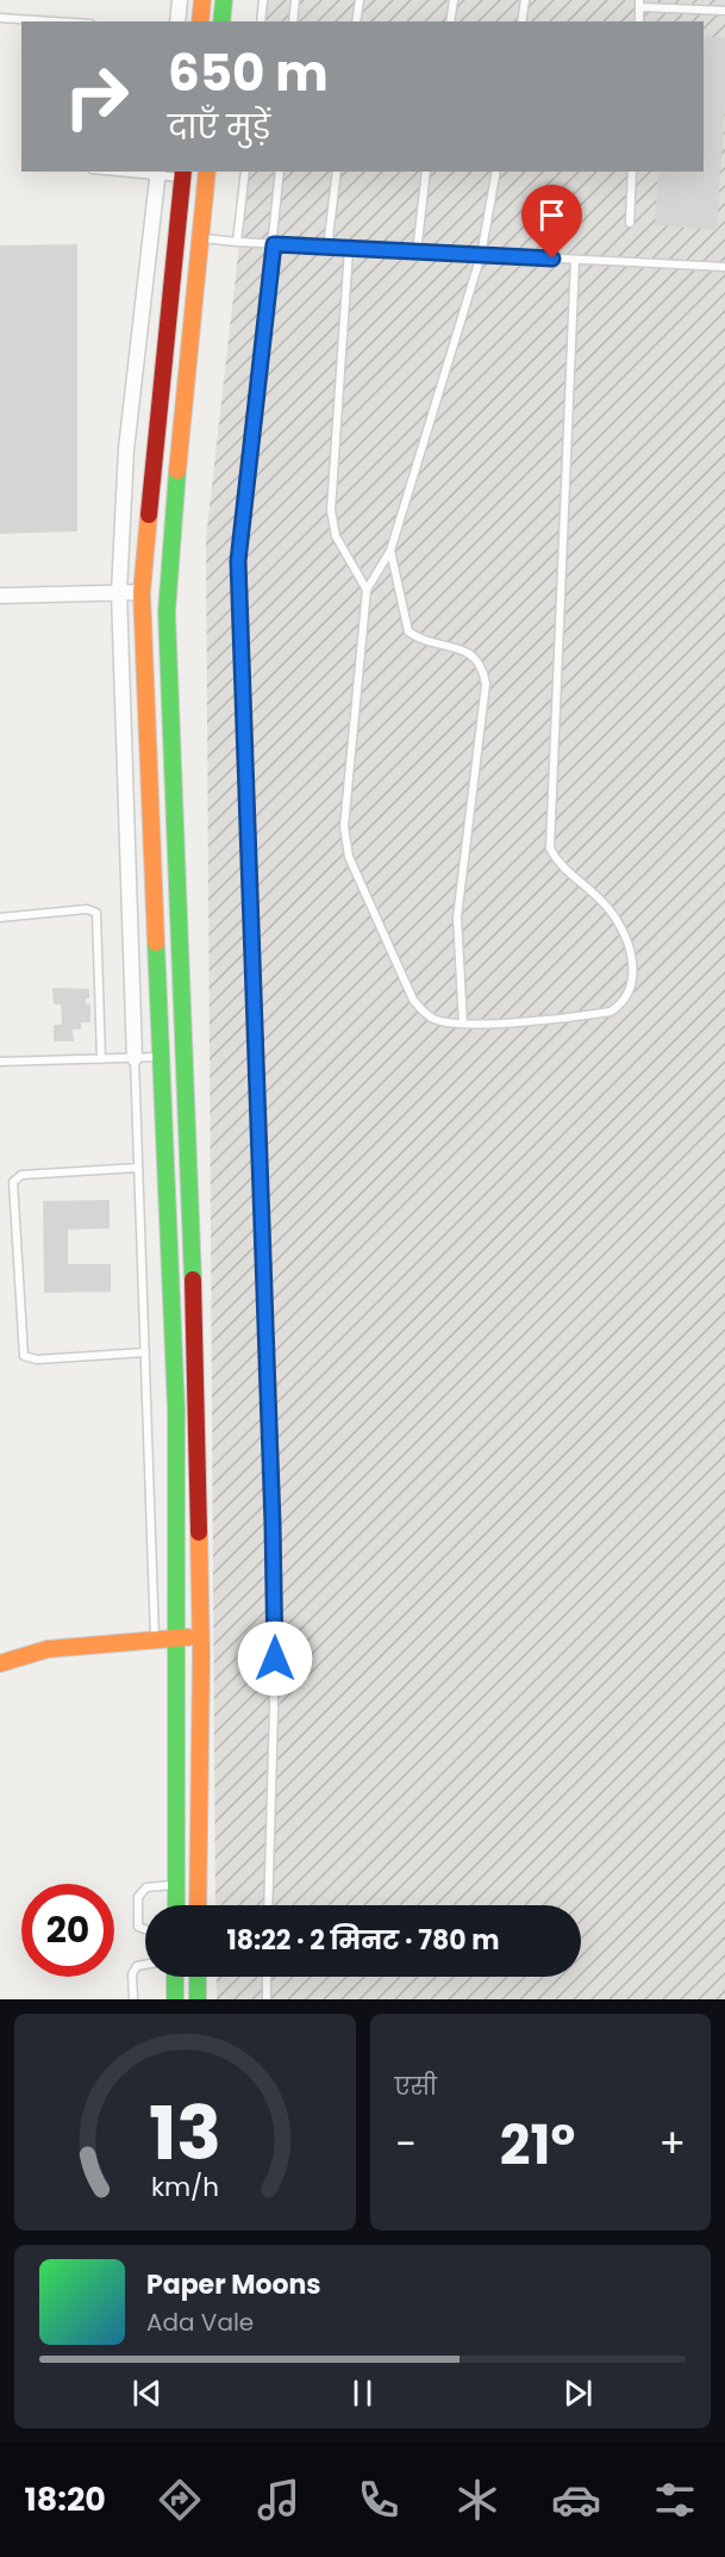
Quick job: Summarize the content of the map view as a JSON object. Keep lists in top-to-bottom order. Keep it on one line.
{"page":{"turn":["650 m","दाएँ मुड़ें"],"limit":"20","trip":"18:22 · 2 मिनट · 780 m","tile":"एसी","heat":["−","21°","+"],"song":["Paper Moons","Ada Vale"],"tabs":"18:20","gauge":["13","km/h"]}}
